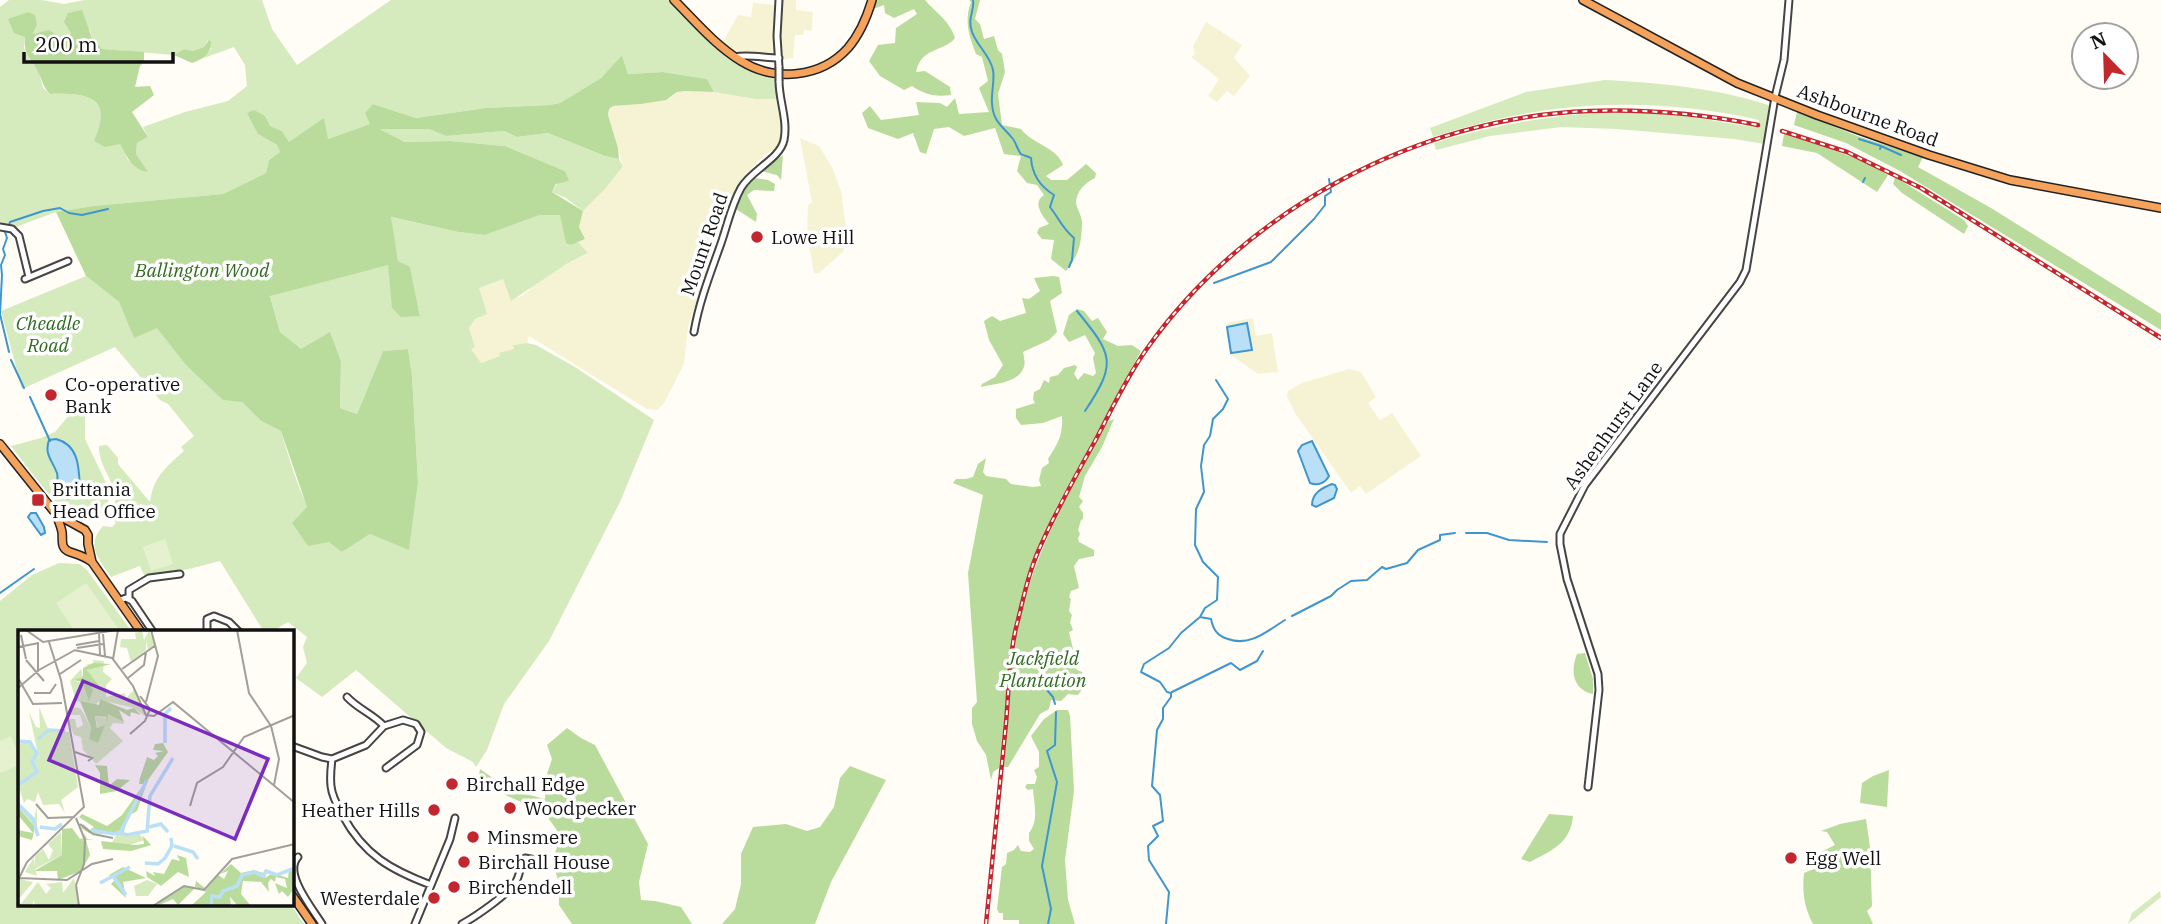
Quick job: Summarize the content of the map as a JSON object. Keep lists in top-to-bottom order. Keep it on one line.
{"streets":{"highway":["Ashbourne Road"],"street":["Mount Road","Ashenhurst Lane"]},"crossings":[["Ashbourne Road","Ashenhurst Lane"]],"parks":["Ballington Wood","Cheadle Road","Jackfield Plantation"],"places":{"other":["Lowe Hill","Co-operative Bank","Birchall Edge","Woodpecker","Heather Hills","Minsmere","Egg Well","Birchall House","Birchendell","Westerdale"],"transit":["Brittania Head Office"]},"scale_bar":"200 m","north":"top left"}
